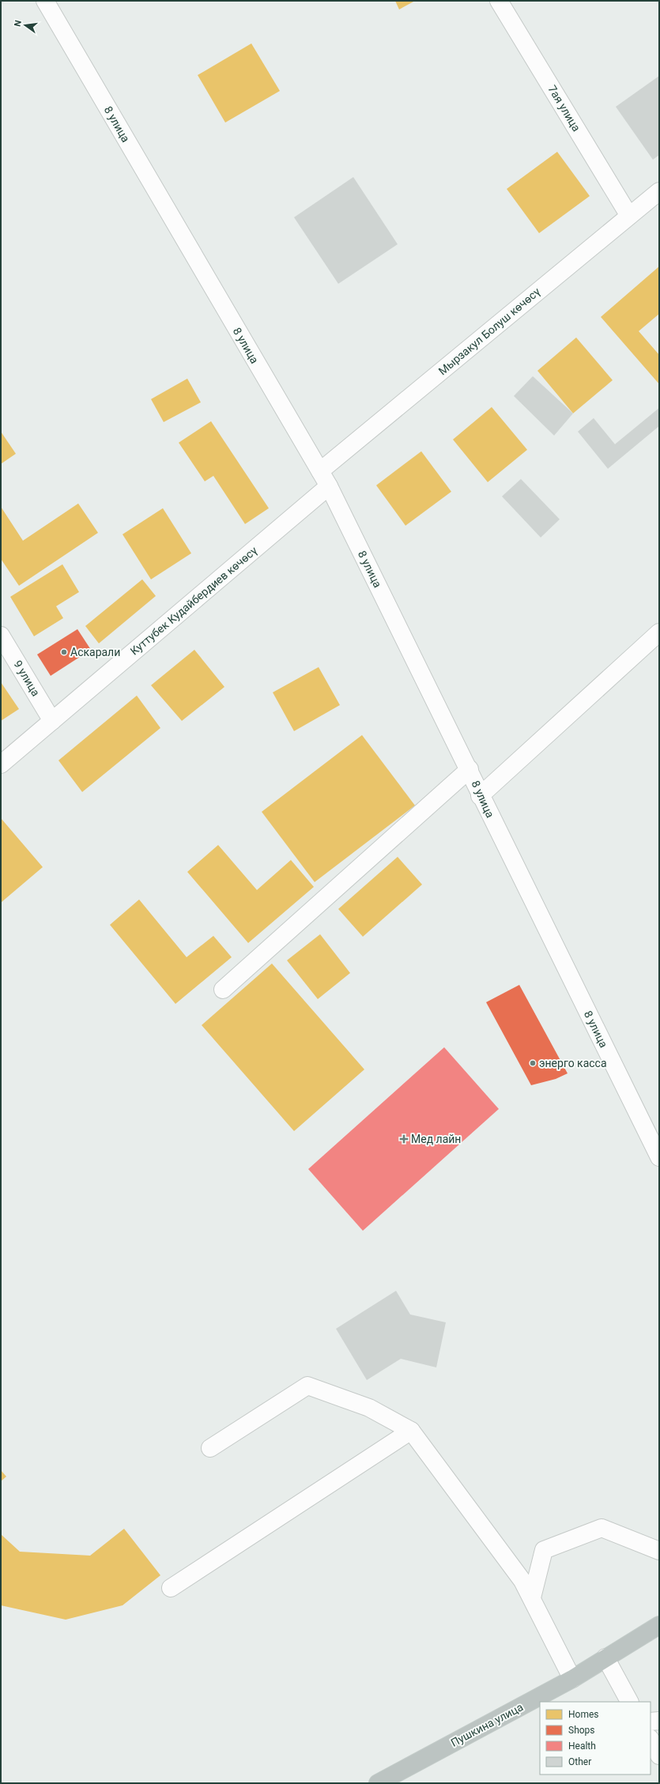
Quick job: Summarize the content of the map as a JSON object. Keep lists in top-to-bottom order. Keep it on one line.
{"streets":{"highway":["Пушкина улица"],"street":["7ая улица","8 улица","Мырзакул Болуш көчөсү","Куттубек Кудайбердиев көчөсү","9 улица"]},"crossings":[["7ая улица","Мырзакул Болуш көчөсү"],["8 улица","Мырзакул Болуш көчөсү"],["8 улица","Куттубек Кудайбердиев көчөсү"],["Куттубек Кудайбердиев көчөсү","9 улица"]],"places":{"other":["Аскарали","энерго касса"],"health":["Мед лайн"]},"legend":["Homes","Shops","Health","Other"],"north":"left"}
